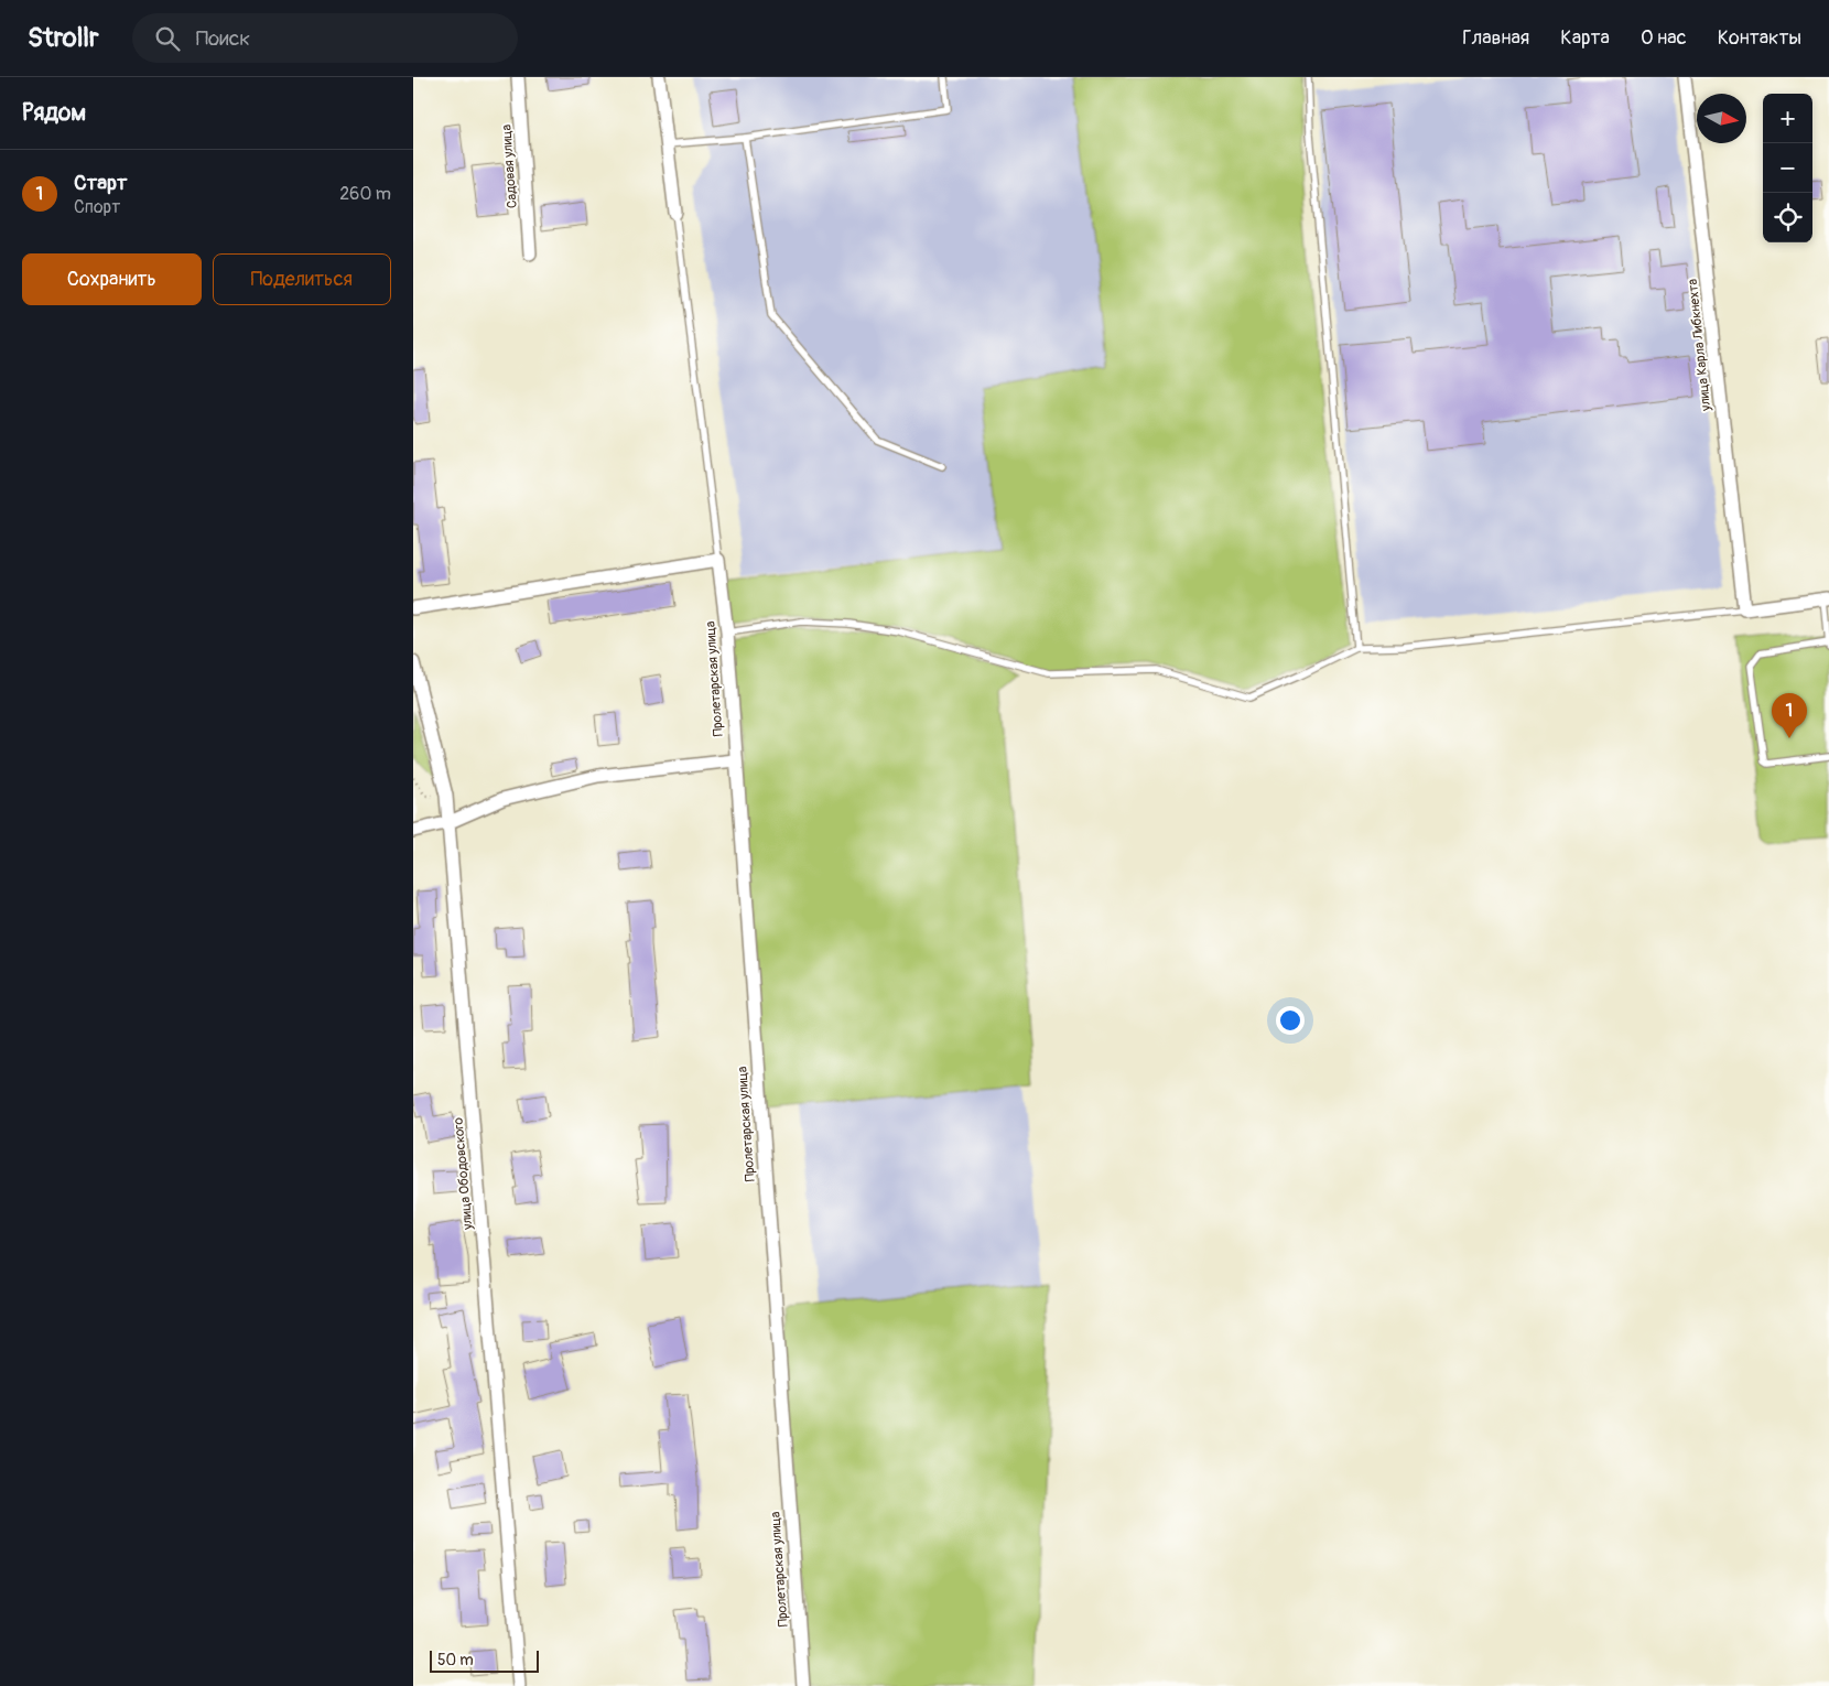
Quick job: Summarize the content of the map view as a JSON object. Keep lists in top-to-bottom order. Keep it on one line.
{"streets":{"street":["Садовая улица","улица Карла Либкнехта","Пролетарская улица","улица Ободовского"]},"scale_bar":"50 m","north":"right","page":{"header":"Strollr","search":"Поиск","nav":["Главная","Карта","О нас","Контакты"],"heading":"Рядом","map_buttons":["+","−"],"list":[{"mark":"1","name":"Старт","note":"Спорт","value":"260 m"}],"buttons":["Сохранить","Поделиться"],"pins":"1","scale":"50 m"}}
